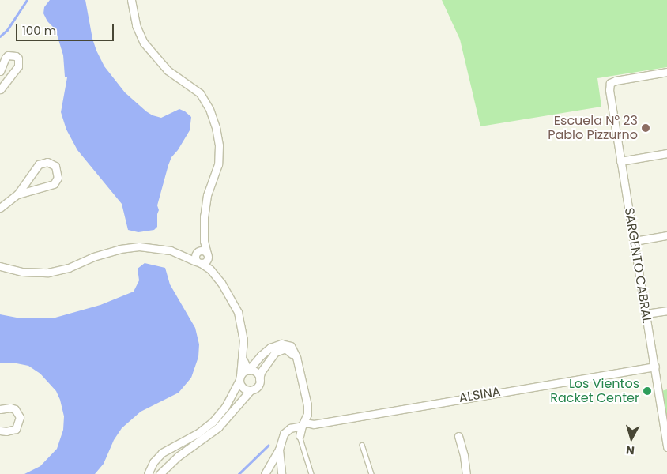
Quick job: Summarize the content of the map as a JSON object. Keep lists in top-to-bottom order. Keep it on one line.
{"streets":{"street":["SARGENTO CABRAL","ALSINA"]},"crossings":[["SARGENTO CABRAL","ALSINA"]],"places":["Escuela N° 23 Pablo Pizzurno","Los Vientos Racket Center"],"scale_bar":"100 m","north":"bottom"}
